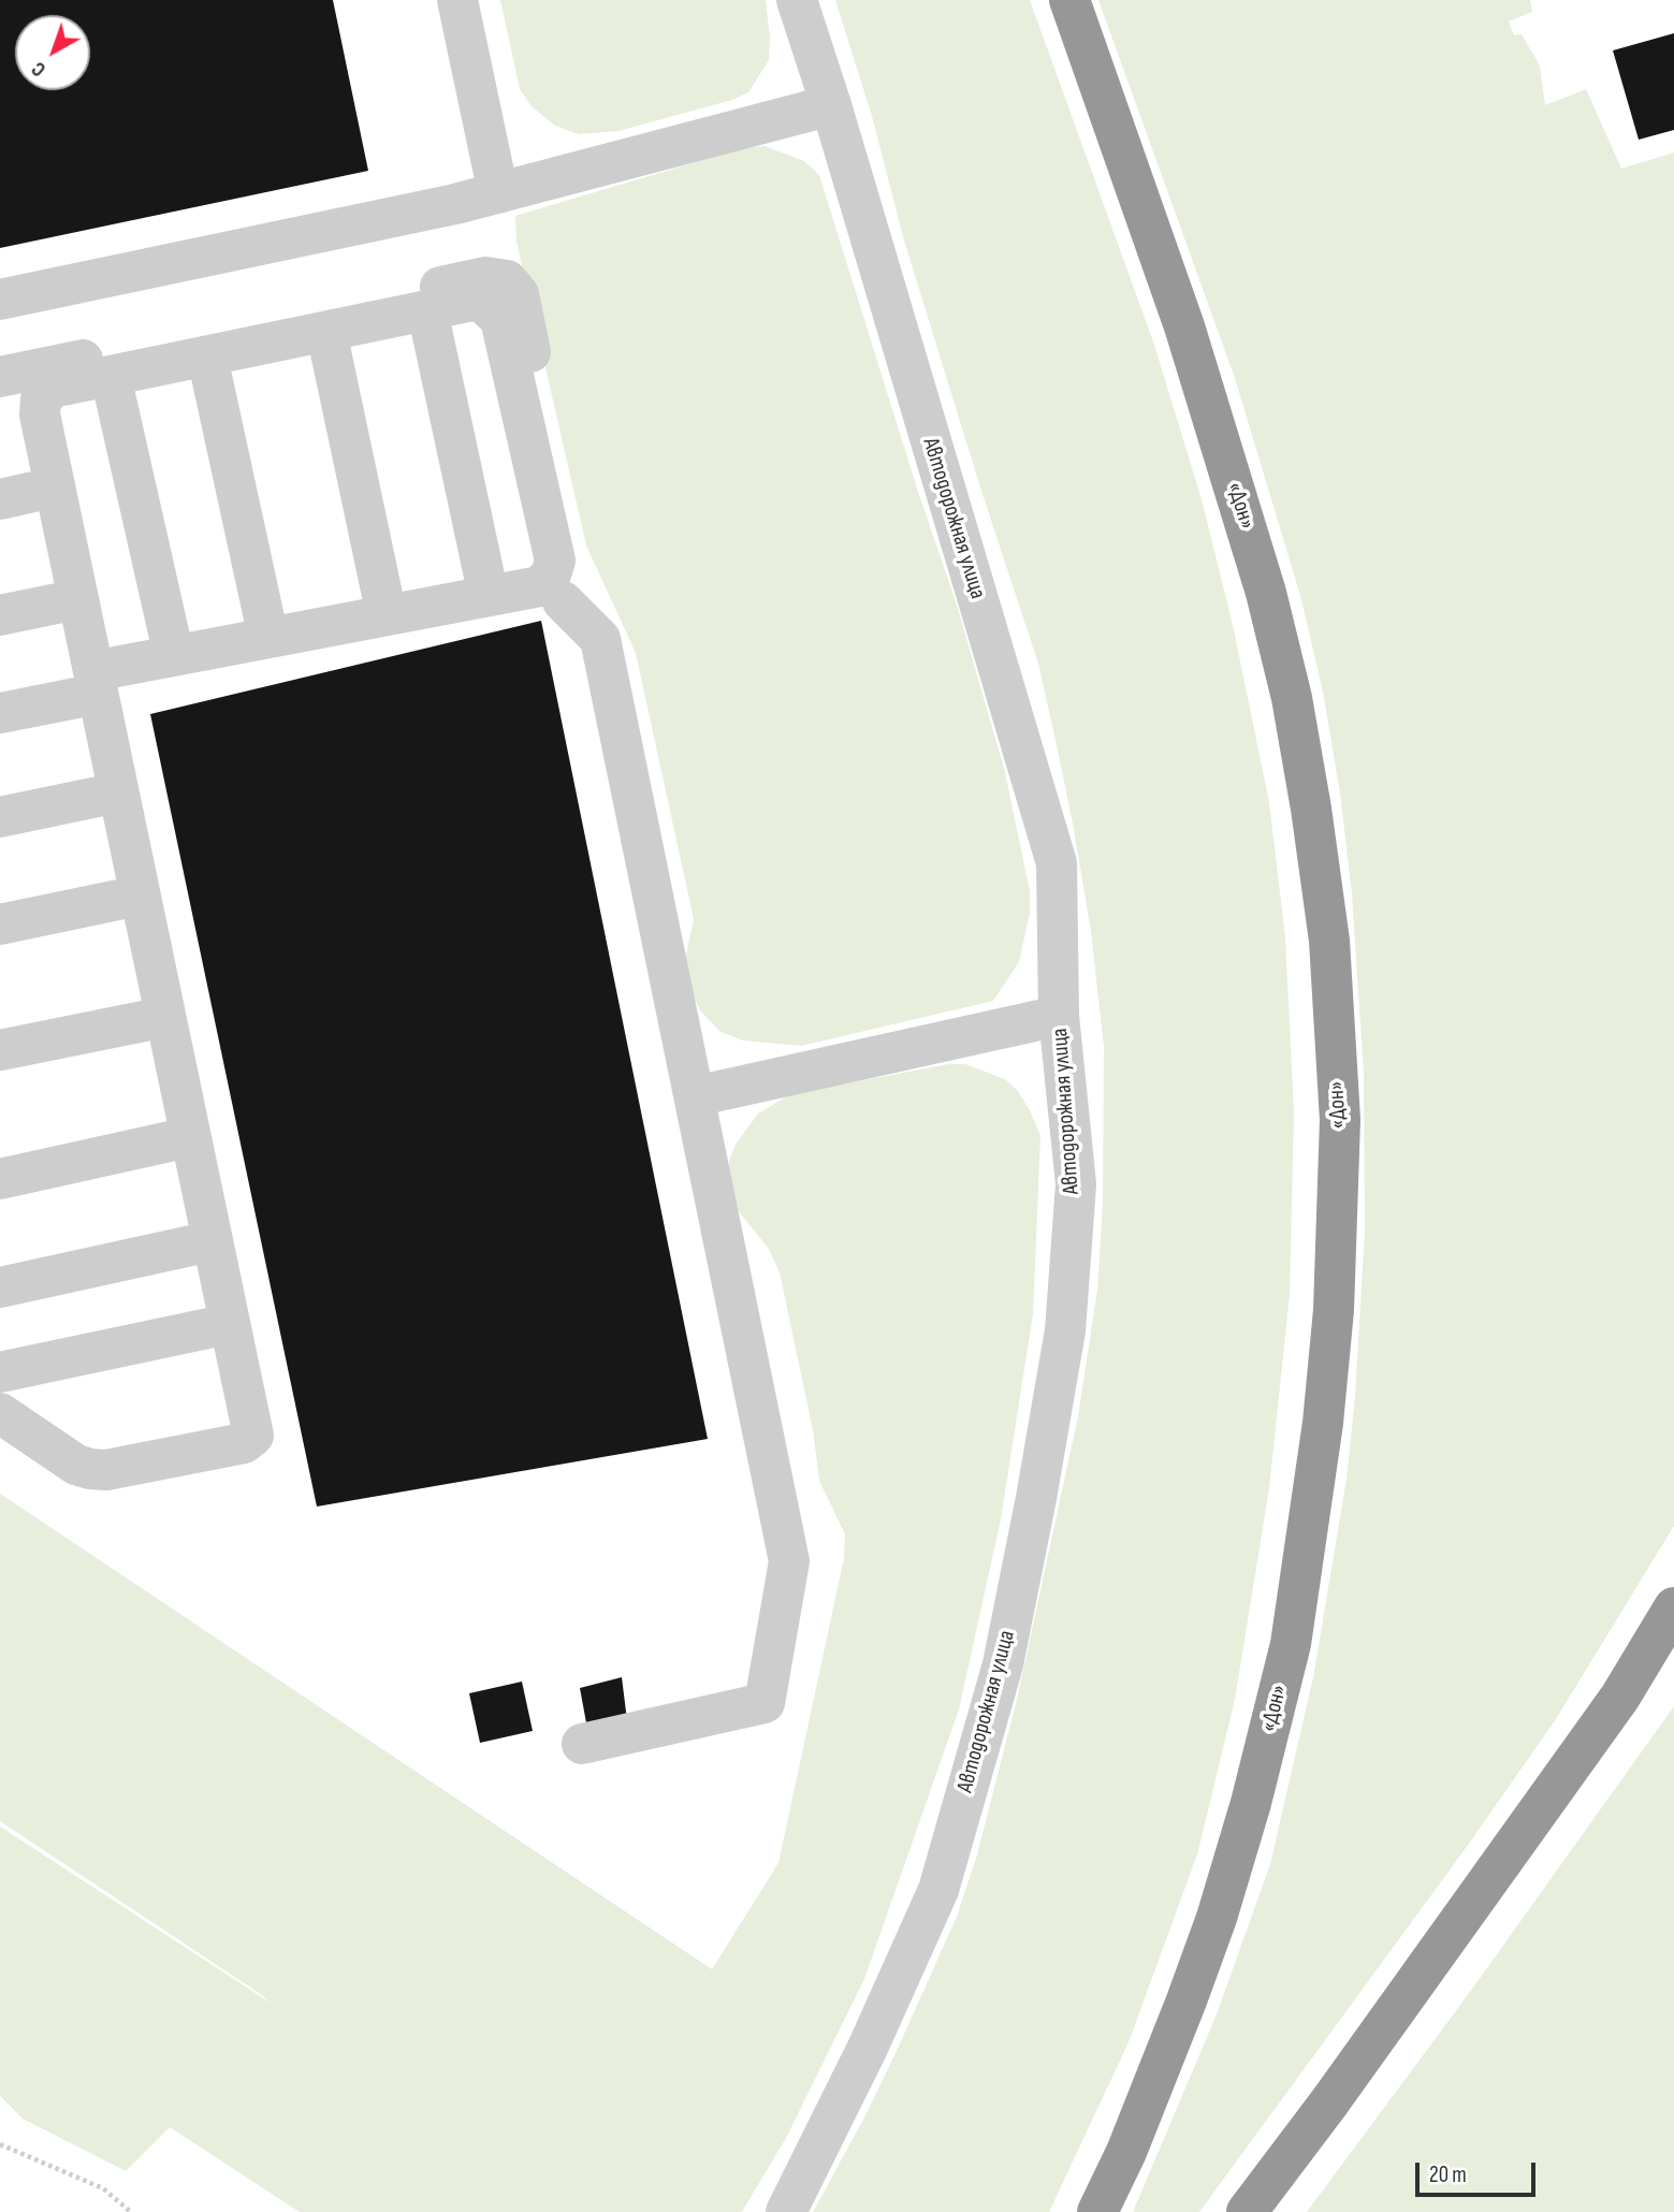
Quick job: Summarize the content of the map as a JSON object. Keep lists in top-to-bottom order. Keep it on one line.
{"streets":{"highway":["«Дон»"],"lane":["Автодорожная улица"]},"scale_bar":"20 m","north":"bottom left"}
